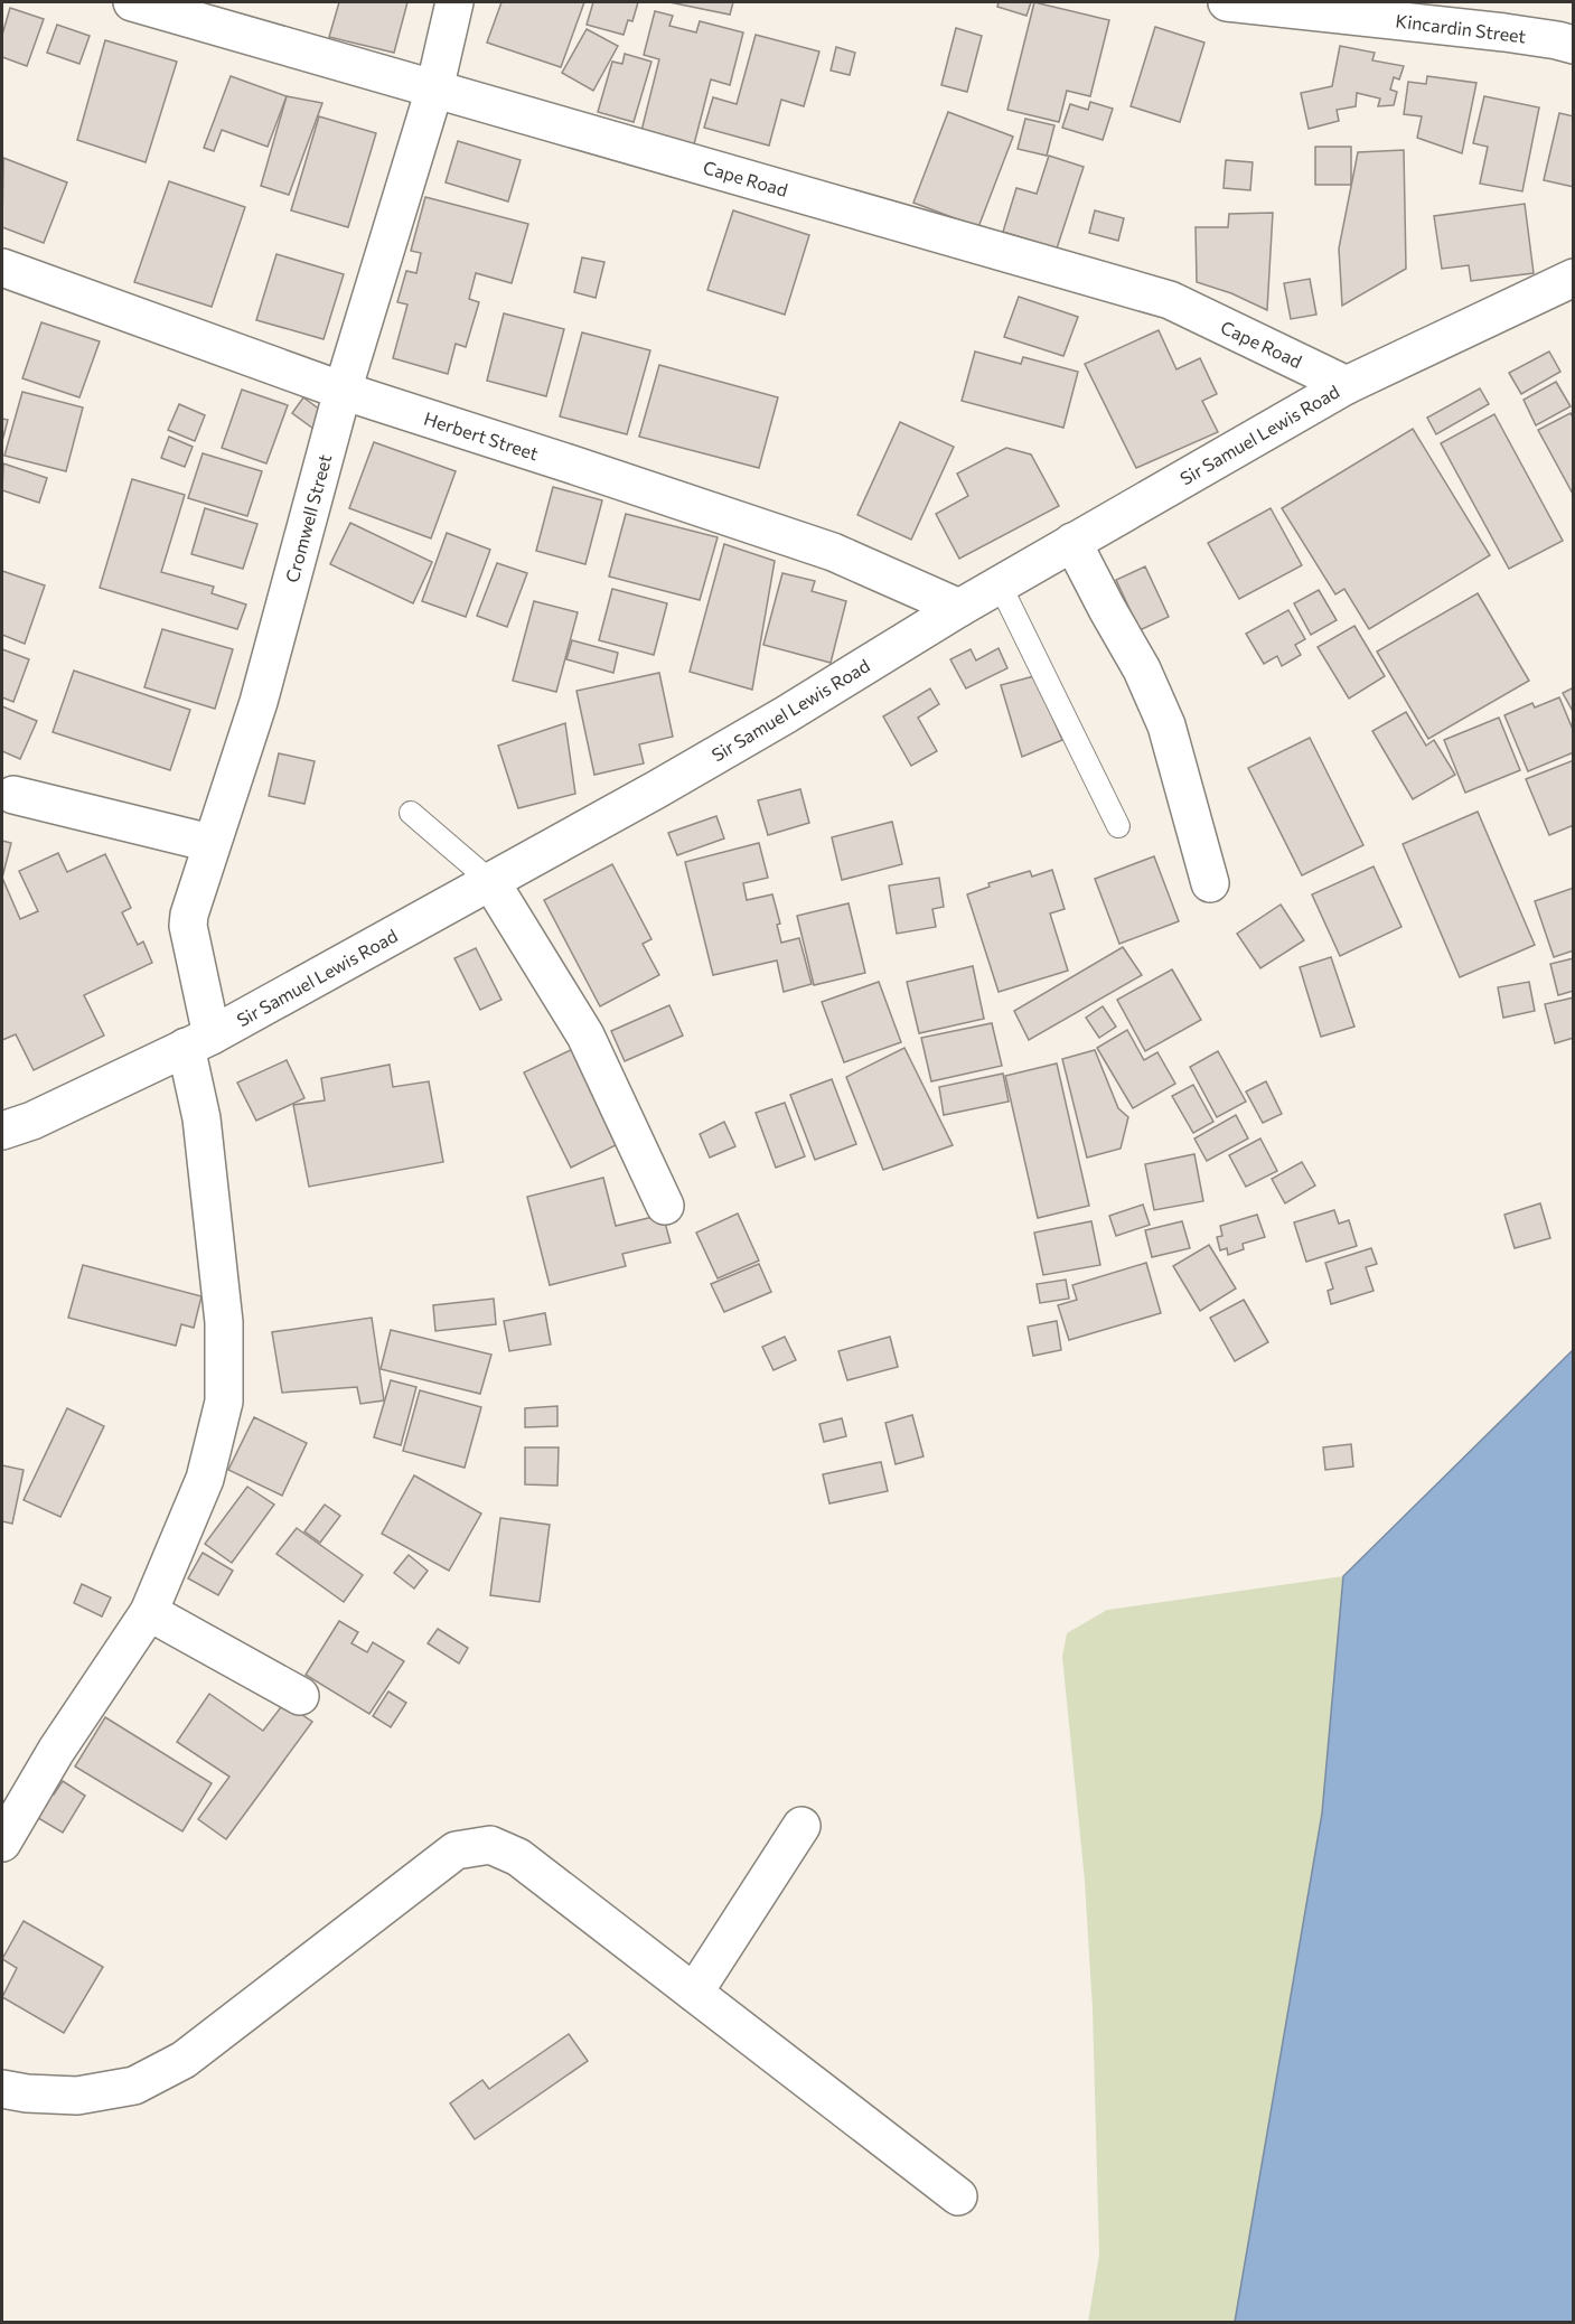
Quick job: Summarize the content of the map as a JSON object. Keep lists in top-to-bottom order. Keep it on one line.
{"streets":{"street":["Kincardin Street","Cape Road","Sir Samuel Lewis Road","Herbert Street","Cromwell Street"]},"crossings":[["Cape Road","Sir Samuel Lewis Road"],["Cape Road","Cromwell Street"],["Sir Samuel Lewis Road","Herbert Street"],["Sir Samuel Lewis Road","Cromwell Street"],["Herbert Street","Cromwell Street"]]}
